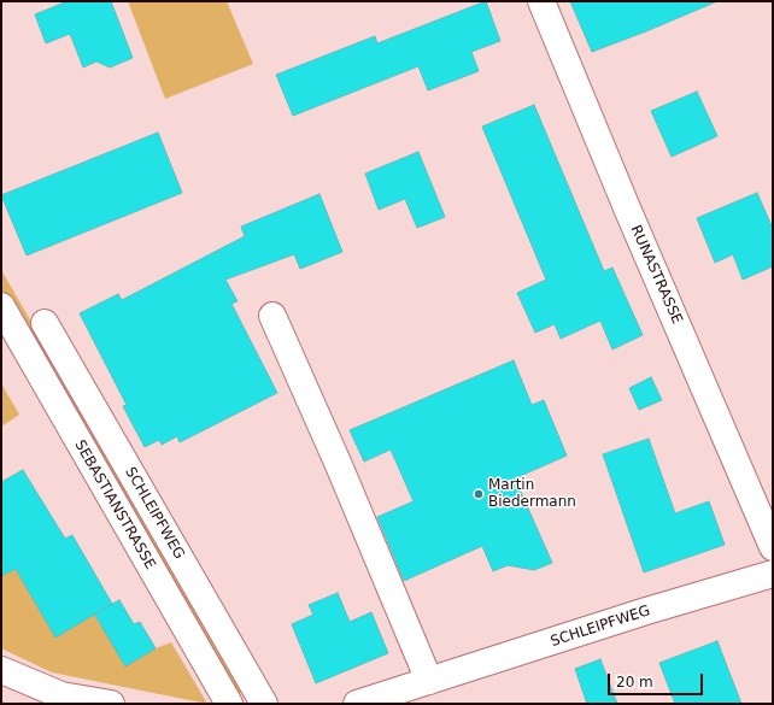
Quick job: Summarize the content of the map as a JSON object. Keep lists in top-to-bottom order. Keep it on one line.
{"streets":{"street":["RUNASTRASSE","SEBASTIANSTRASSE","SCHLEIPFWEG"]},"places":["Martin Biedermann"],"scale_bar":"20 m"}
